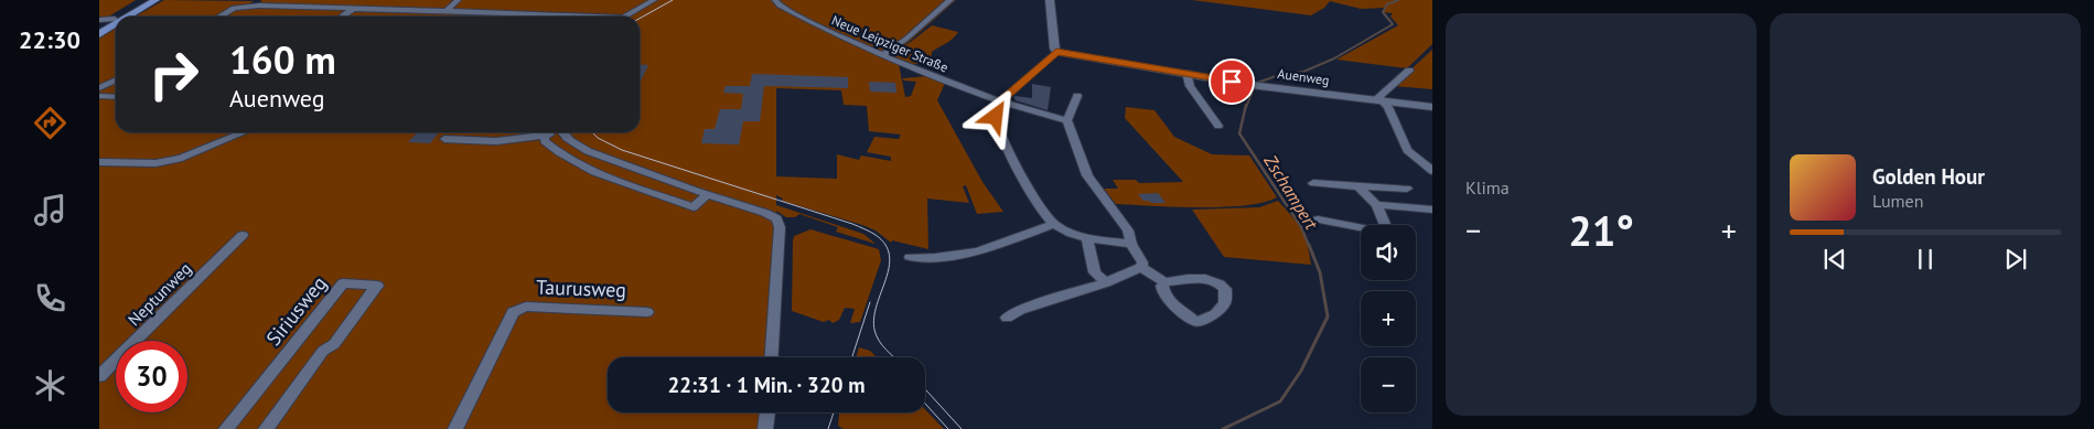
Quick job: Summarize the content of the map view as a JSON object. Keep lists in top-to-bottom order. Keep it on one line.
{"streets":{"street":["Neue Leipziger Straße","Auenweg","Taurusweg","Neptunweg","Siriusweg"]},"water":["Zschampert"],"page":{"tabs":"22:30","tile":"Klima","turn":["160 m","Auenweg"],"song":["Golden Hour","Lumen"],"heat":["−","21°","+"],"map_buttons":["+","−"],"limit":"30","trip":"22:31 · 1 Min. · 320 m"}}
